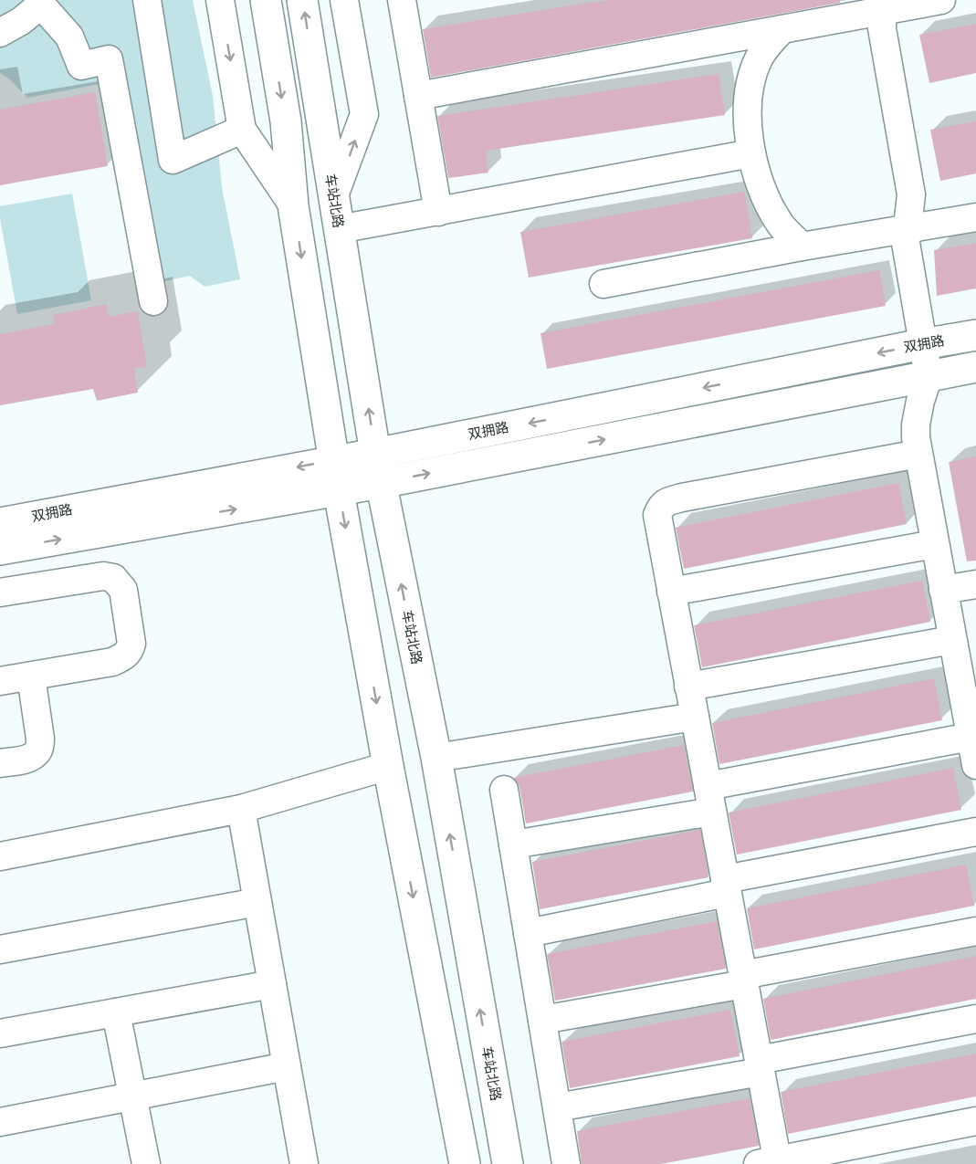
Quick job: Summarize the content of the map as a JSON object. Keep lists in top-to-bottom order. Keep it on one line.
{"streets":{"main road":["车站北路","双拥路"]},"crossings":[["车站北路","双拥路"]]}
